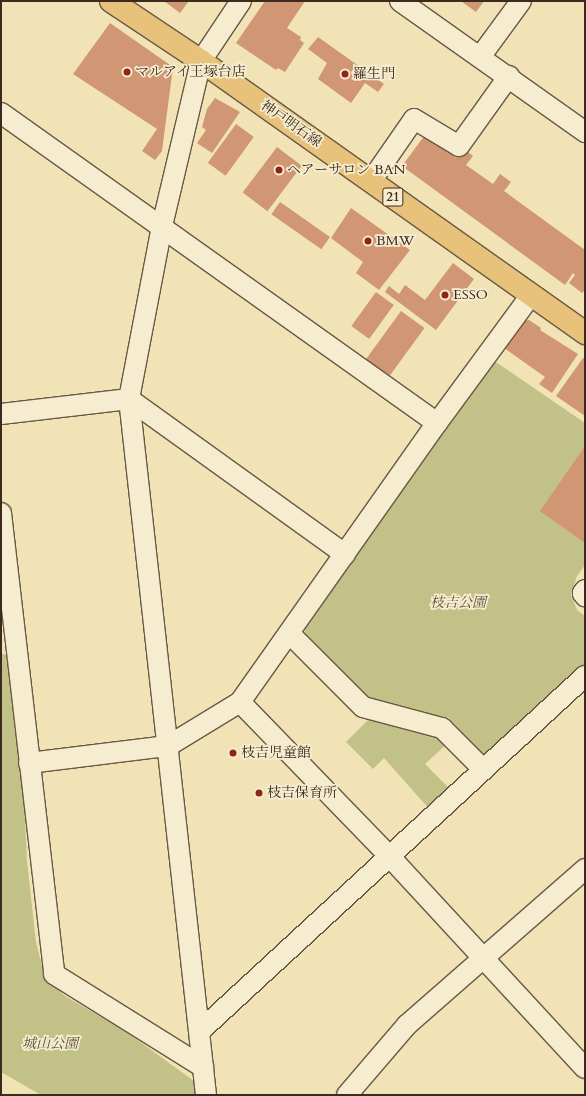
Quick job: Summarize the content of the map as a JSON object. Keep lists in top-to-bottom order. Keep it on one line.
{"streets":{"main road":["神戸明石線","21"]},"parks":["枝吉公園","城山公園"],"places":["マルアイ王塚台店","羅生門","ヘアーサロン BAN","BMW","ESSO","枝吉児童館","枝吉保育所"]}
